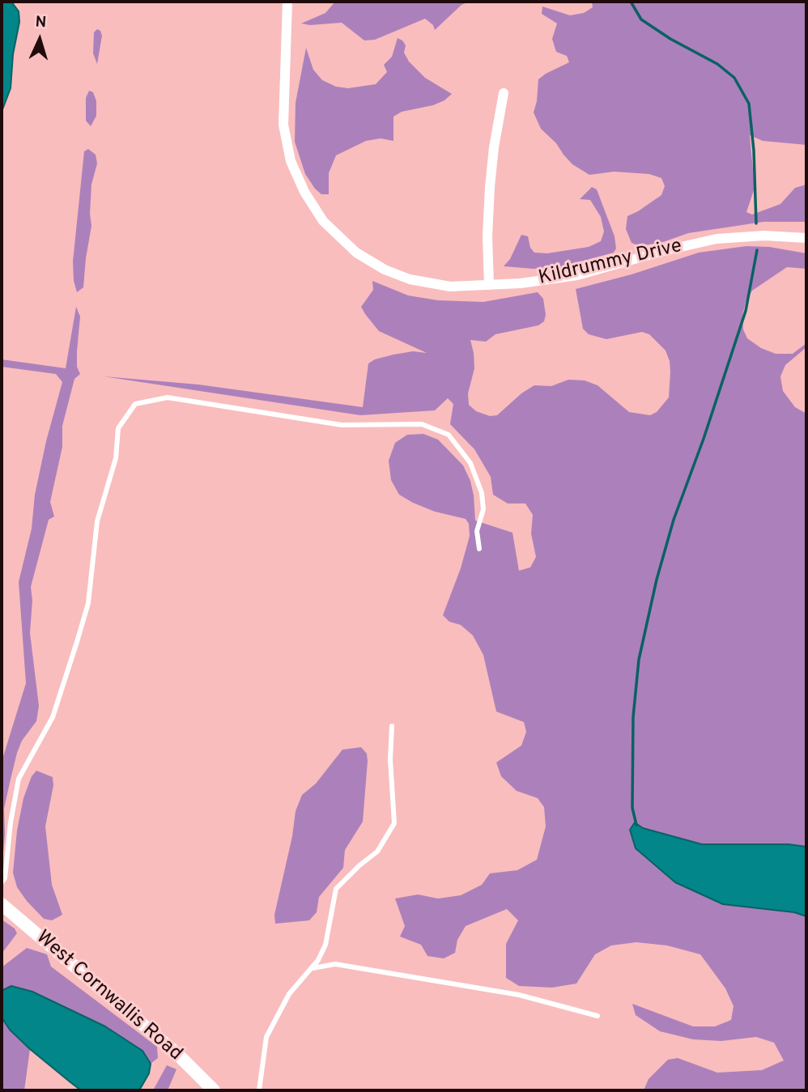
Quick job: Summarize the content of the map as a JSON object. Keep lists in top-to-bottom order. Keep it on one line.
{"streets":{"street":["Kildrummy Drive","West Cornwallis Road"]},"north":"top"}
